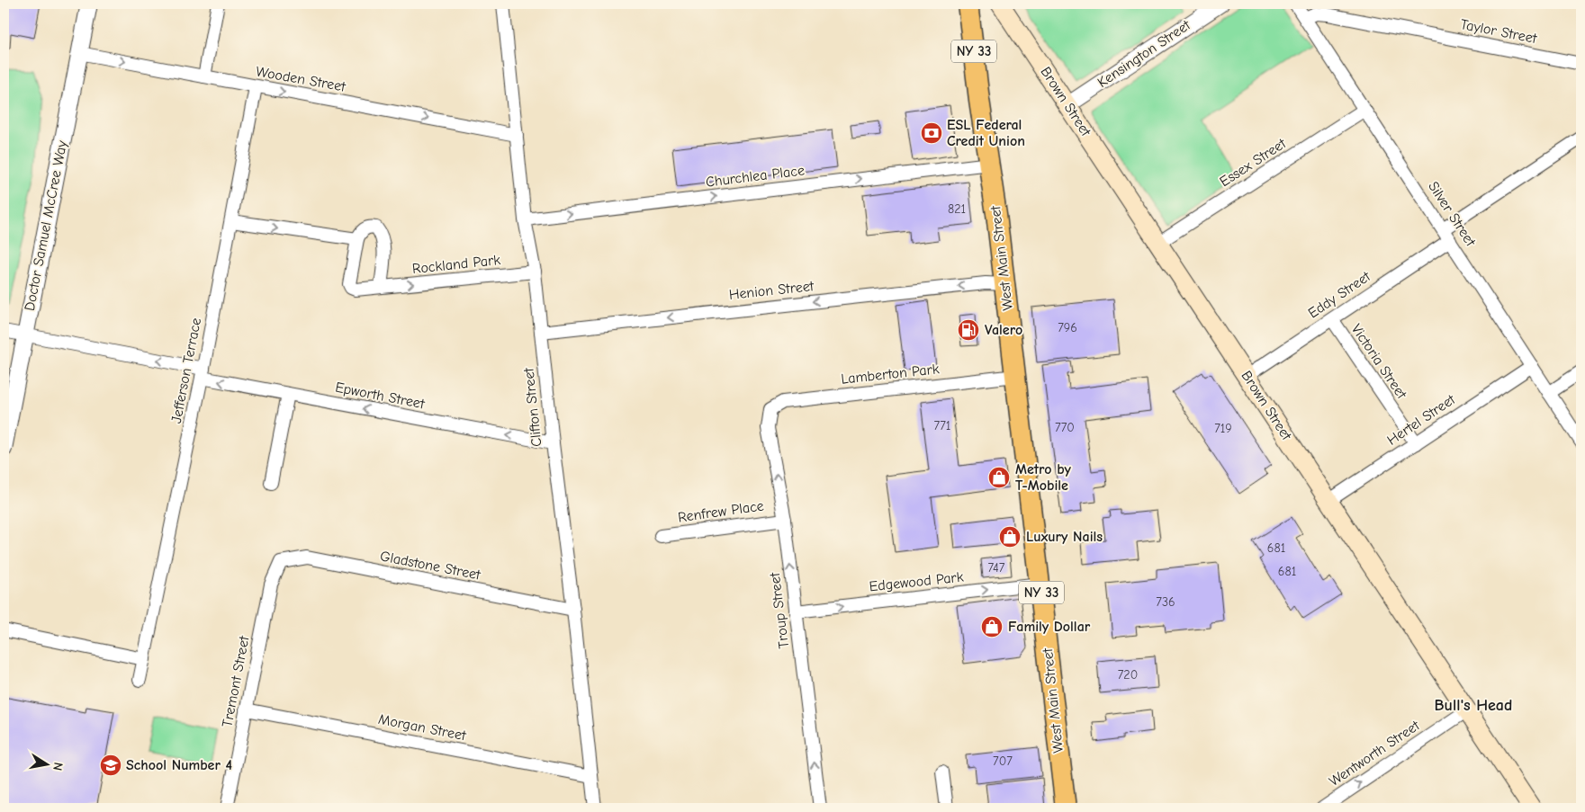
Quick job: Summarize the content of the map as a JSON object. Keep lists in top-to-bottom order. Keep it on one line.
{"streets":{"main road":["NY 33","Brown Street","West Main Street"],"street":["Taylor Street","Kensington Street","Wooden Street","Essex Street","Churchlea Place","Silver Street","Doctor Samuel McCree Way","Rockland Park","Henion Street","Eddy Street","Victoria Street","Jefferson Terrace","Lamberton Park","Epworth Street","Clifton Street","Hertel Street","Renfrew Place","Gladstone Street","Edgewood Park","Troup Street","Tremont Street","Morgan Street","Wentworth Street"]},"crossings":[["Taylor Street","Silver Street"],["Kensington Street","Brown Street"],["Wooden Street","Doctor Samuel McCree Way"],["Wooden Street","Jefferson Terrace"],["Wooden Street","Clifton Street"],["Brown Street","Essex Street"],["Brown Street","Eddy Street"],["Brown Street","Hertel Street"],["Brown Street","Wentworth Street"],["Essex Street","Silver Street"],["Churchlea Place","West Main Street"],["Churchlea Place","Clifton Street"],["Silver Street","Eddy Street"],["Silver Street","Hertel Street"],["Doctor Samuel McCree Way","Epworth Street"],["West Main Street","Henion Street"],["West Main Street","Lamberton Park"],["West Main Street","Edgewood Park"],["Rockland Park","Clifton Street"],["Henion Street","Clifton Street"],["Eddy Street","Victoria Street"],["Victoria Street","Hertel Street"],["Jefferson Terrace","Epworth Street"],["Lamberton Park","Troup Street"],["Epworth Street","Clifton Street"],["Clifton Street","Gladstone Street"],["Clifton Street","Morgan Street"],["Renfrew Place","Troup Street"],["Gladstone Street","Tremont Street"],["Edgewood Park","Troup Street"],["Tremont Street","Morgan Street"]],"one_way":["Wooden Street","Churchlea Place","Rockland Park","Henion Street","Epworth Street","Edgewood Park","Troup Street","Wentworth Street"],"districts":["Bull's Head"],"places":{"bank":["ESL Federal Credit Union"],"fuel station":["Valero"],"shop":["Metro by T-Mobile","Luxury Nails","Family Dollar"],"school or university":["School Number 4"]},"house_numbers":["821","796","771","770","719","681","747","681","736","720","707"],"north":"right"}
